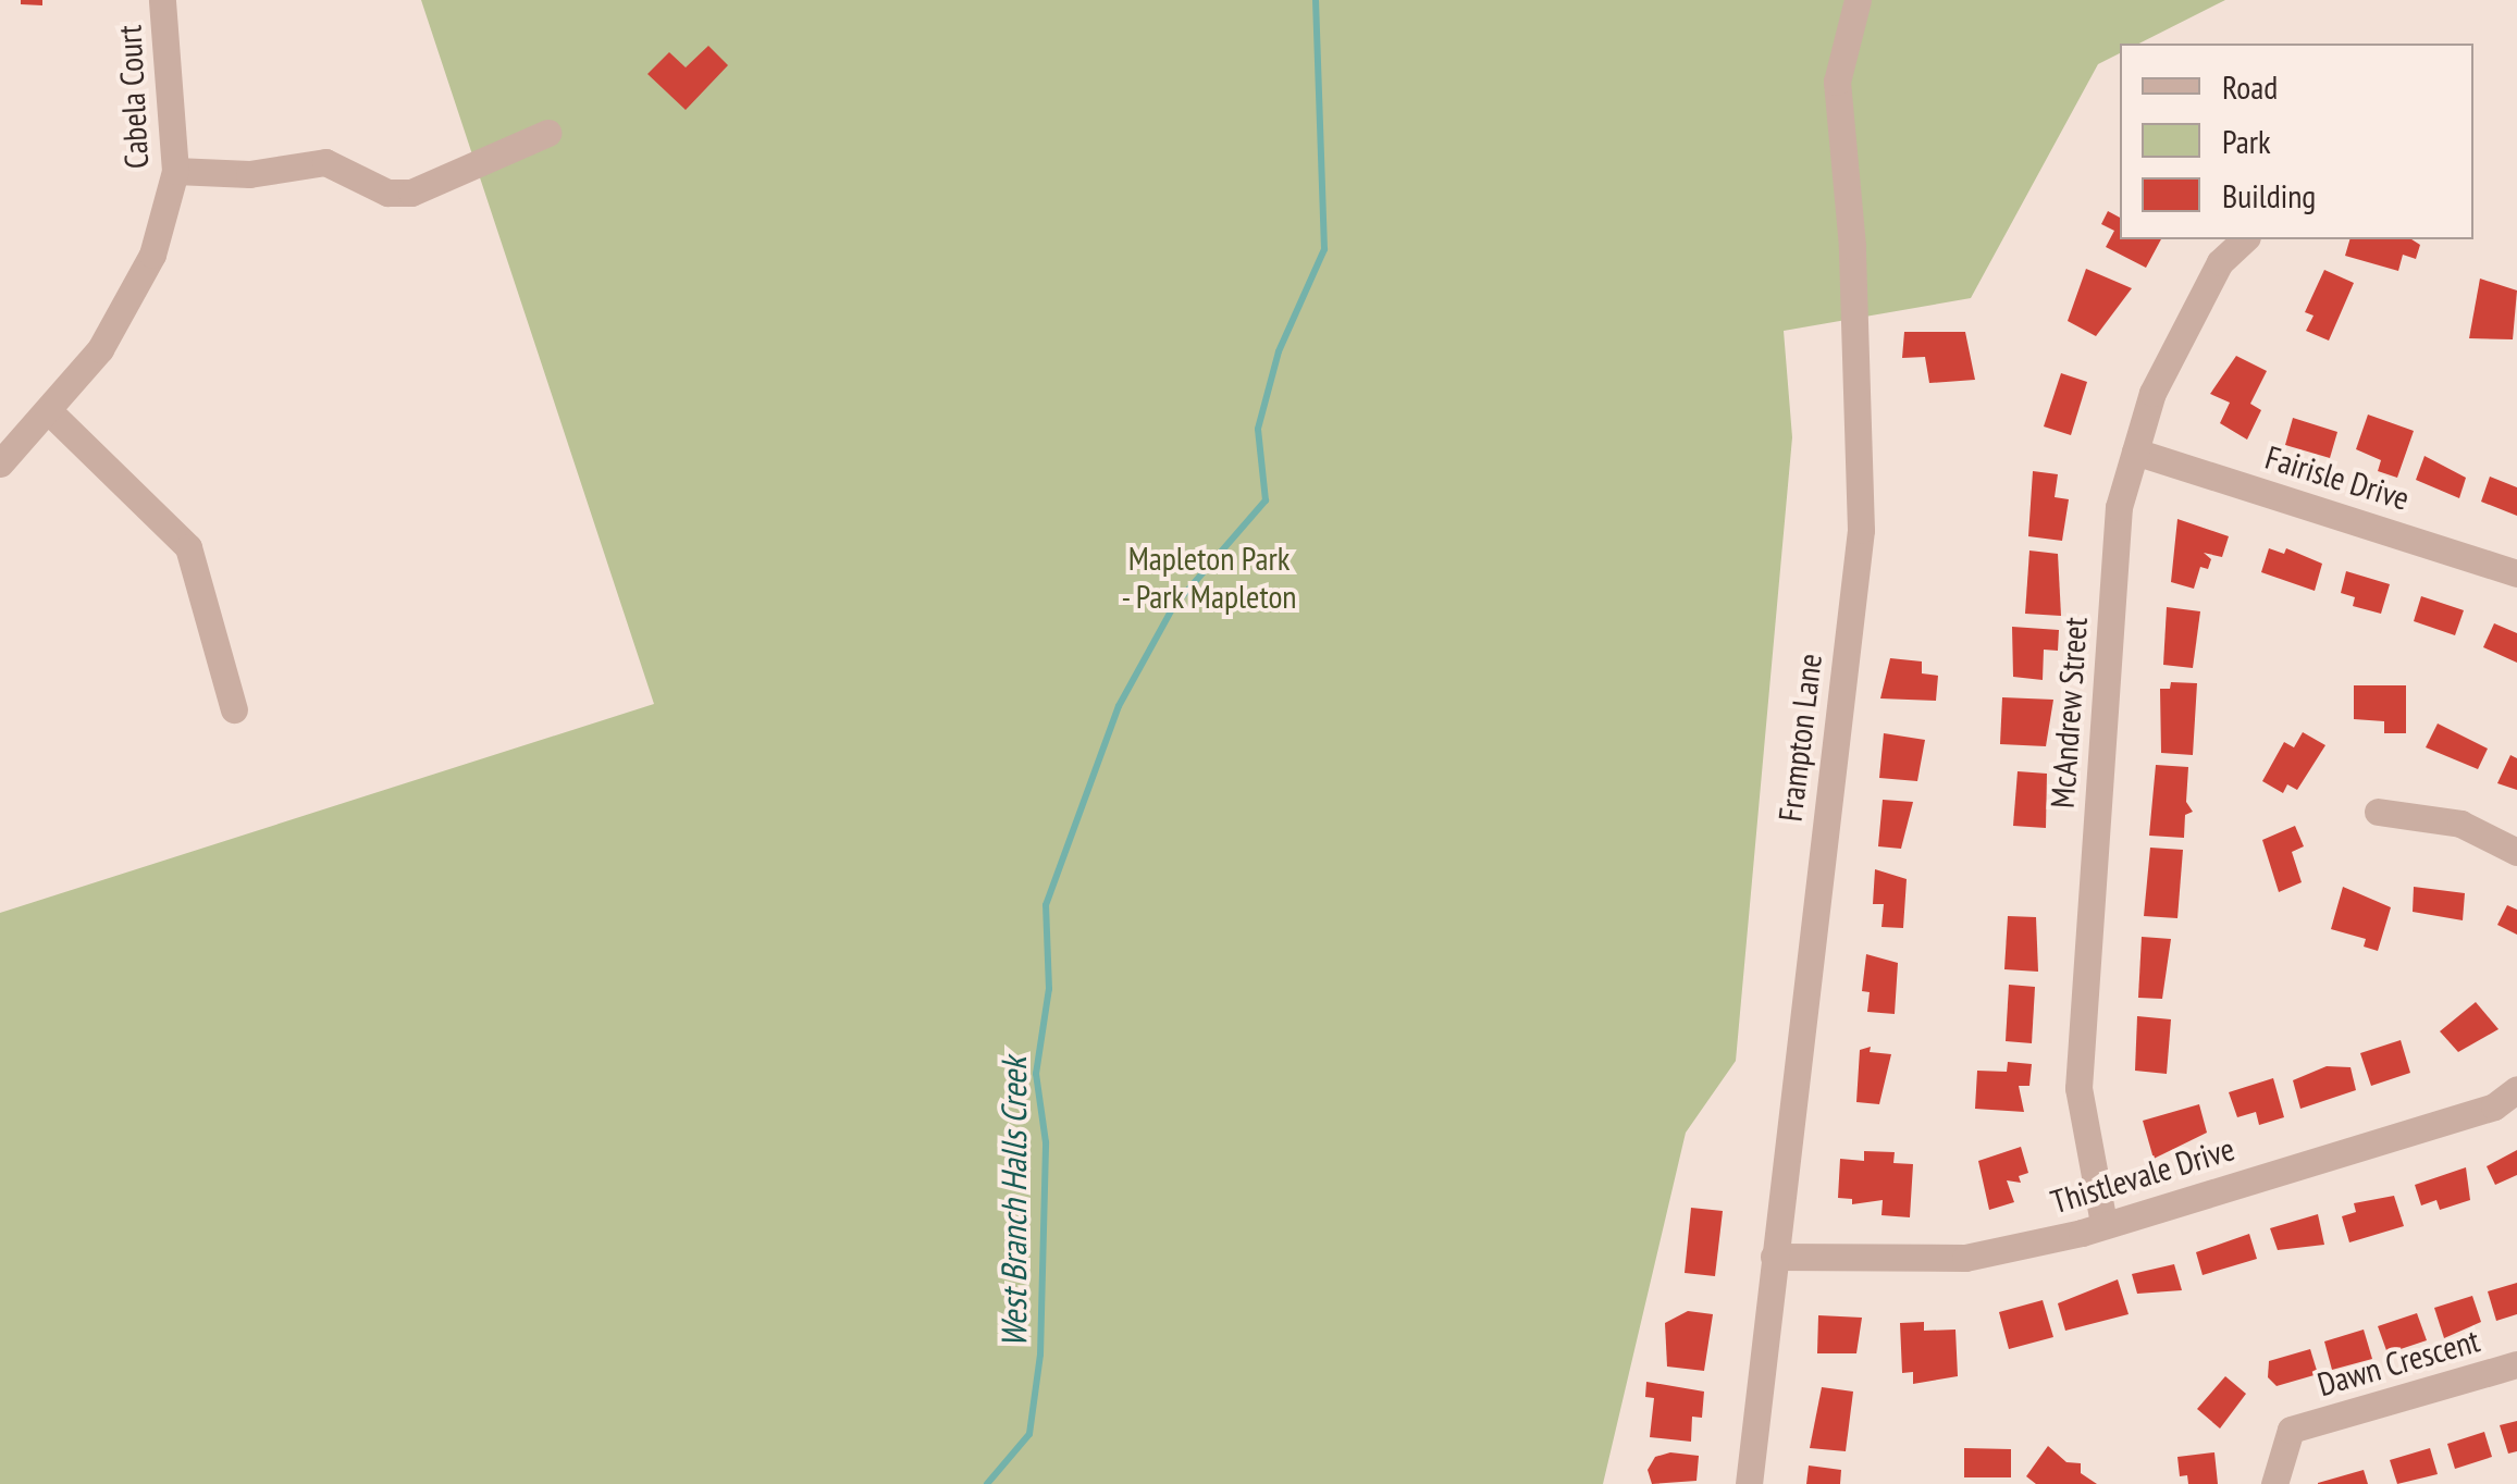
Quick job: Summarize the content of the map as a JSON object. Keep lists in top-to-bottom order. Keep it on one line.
{"streets":{"street":["Cabela Court","Fairisle Drive","McAndrew Street","Frampton Lane","Thistlevale Drive","Dawn Crescent"]},"crossings":[["Fairisle Drive","McAndrew Street"],["McAndrew Street","Thistlevale Drive"],["Frampton Lane","Thistlevale Drive"]],"water":["West Branch Halls Creek"],"parks":["Mapleton Park - Park Mapleton"],"legend":["Road","Park","Building"]}
